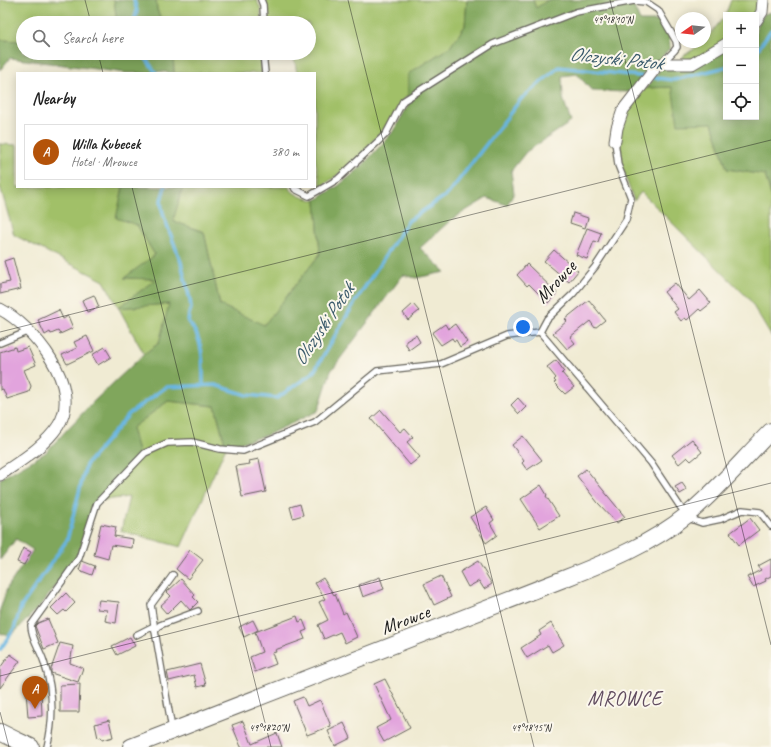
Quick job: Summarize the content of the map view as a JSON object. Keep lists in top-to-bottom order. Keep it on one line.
{"streets":{"street":["Mrowce"]},"districts":["MROWCE"],"water":["Olczyski Potok"],"north":"left","page":{"map_buttons":["+","−"],"search":"Search here","heading":"Nearby","list":[{"mark":"A","name":"Willa Kubecek","note":"Hotel · Mrowce","value":"380 m"}],"pins":"A"},"coordinates":["49°18'10\"N","49°18'20\"N","49°18'15\"N"]}
